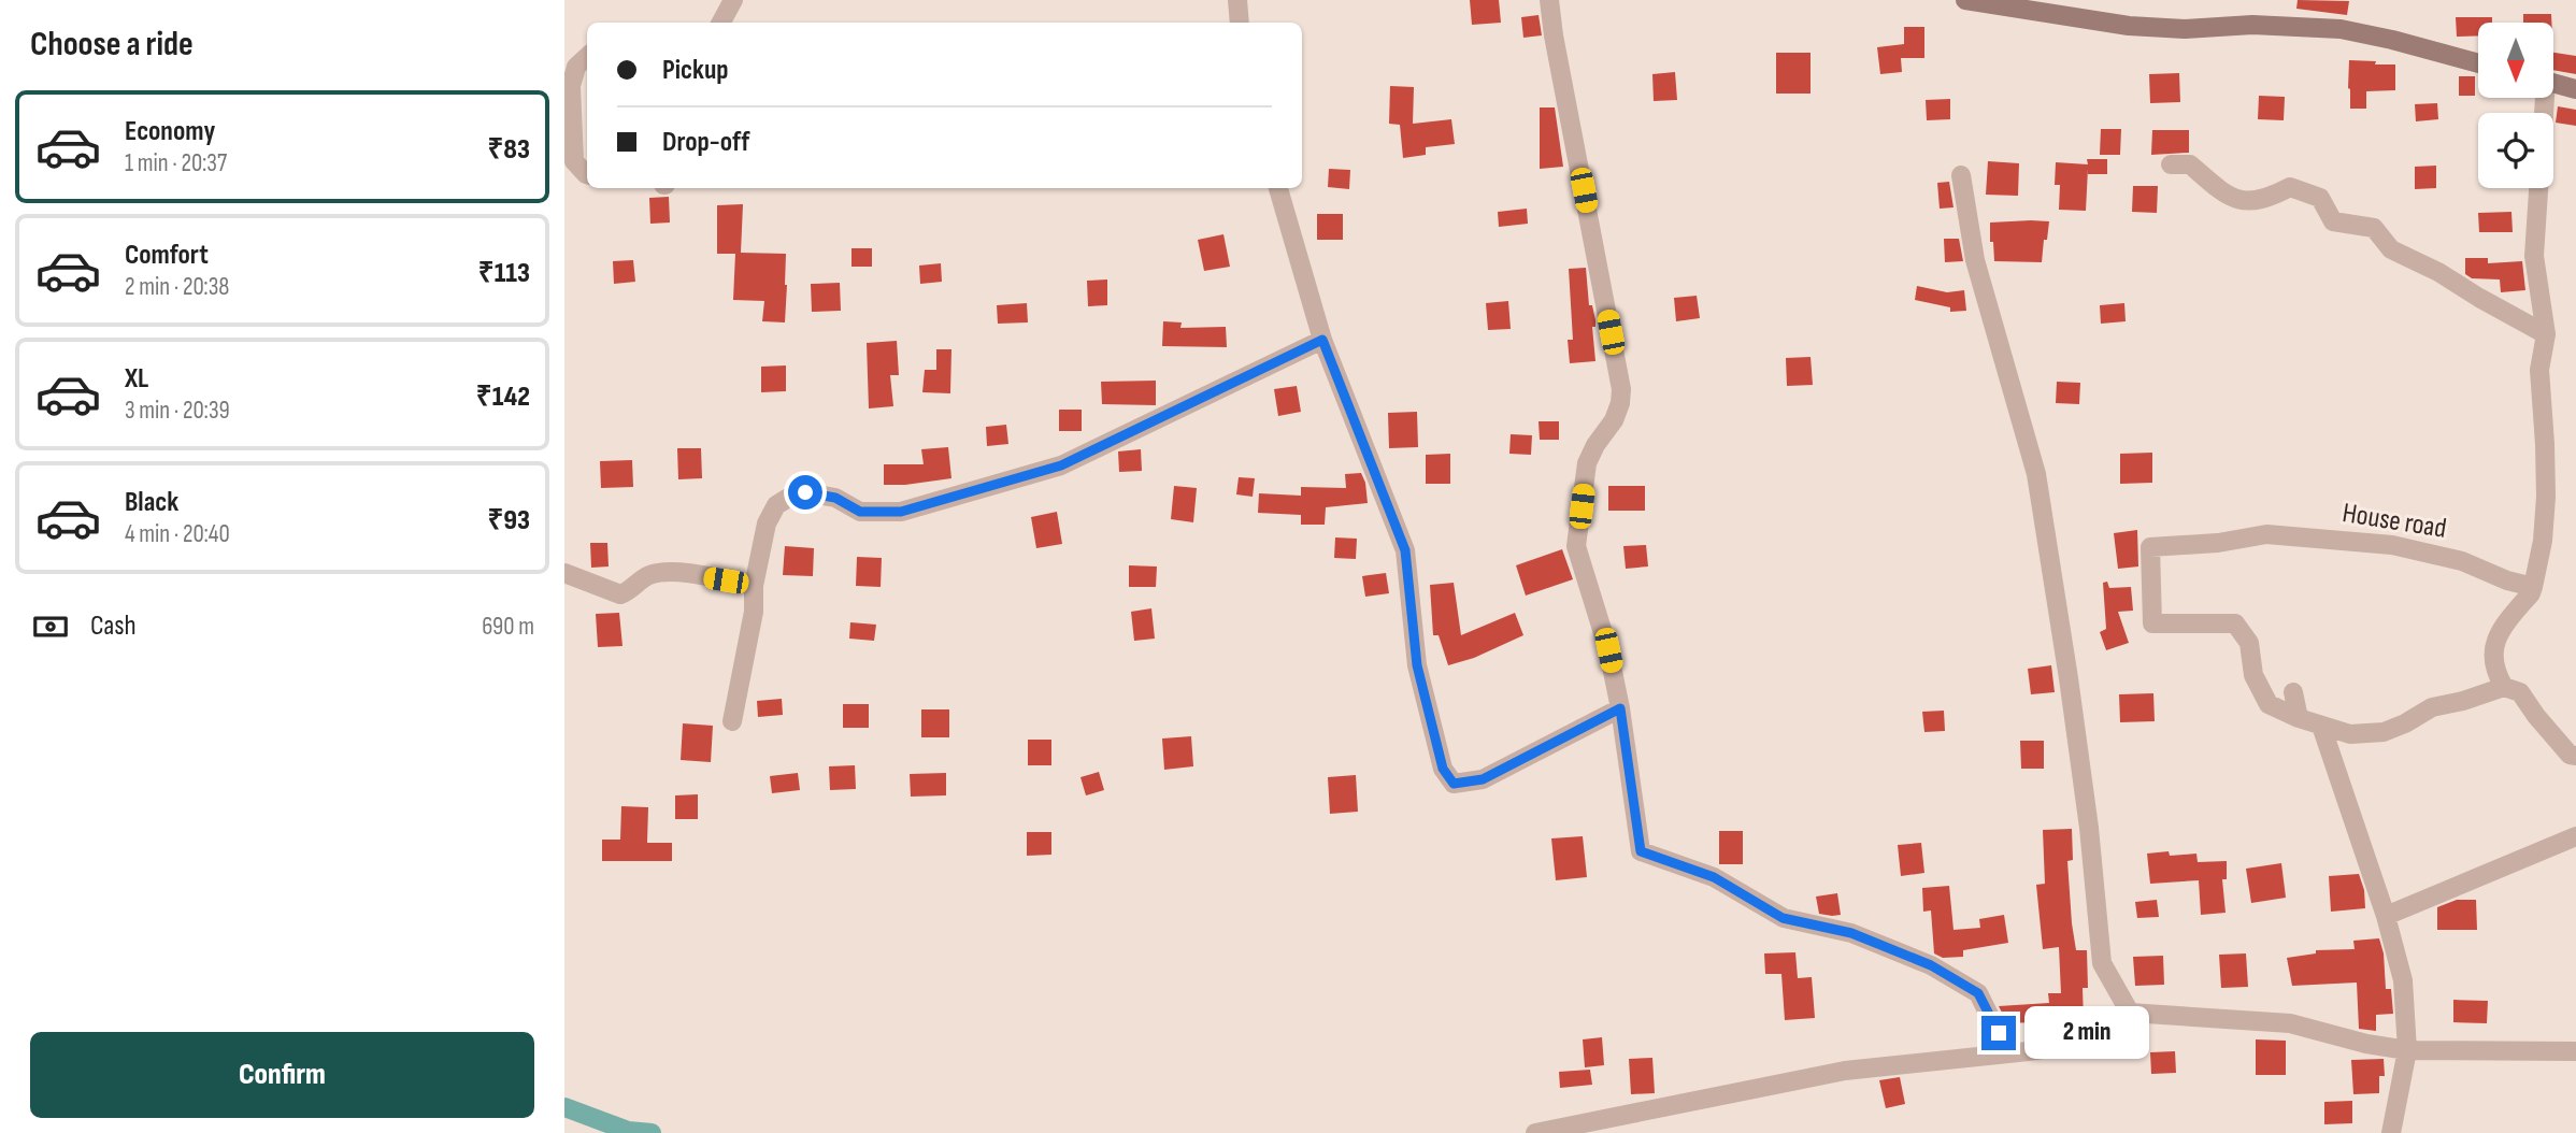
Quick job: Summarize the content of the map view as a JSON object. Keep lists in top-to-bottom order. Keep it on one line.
{"streets":{"street":["House road"]},"north":"bottom","page":{"heading":"Choose a ride","banner":["Pickup","Drop-off"],"list":[{"name":"Economy","note":"1 min · 20:37","value":"₹83"},{"name":"Comfort","note":"2 min · 20:38","value":"₹113"},{"name":"XL","note":"3 min · 20:39","value":"₹142"},{"name":"Black","note":"4 min · 20:40","value":"₹93"}],"pay":["Cash","690 m"],"bubble":"2 min","buttons":"Confirm"}}
